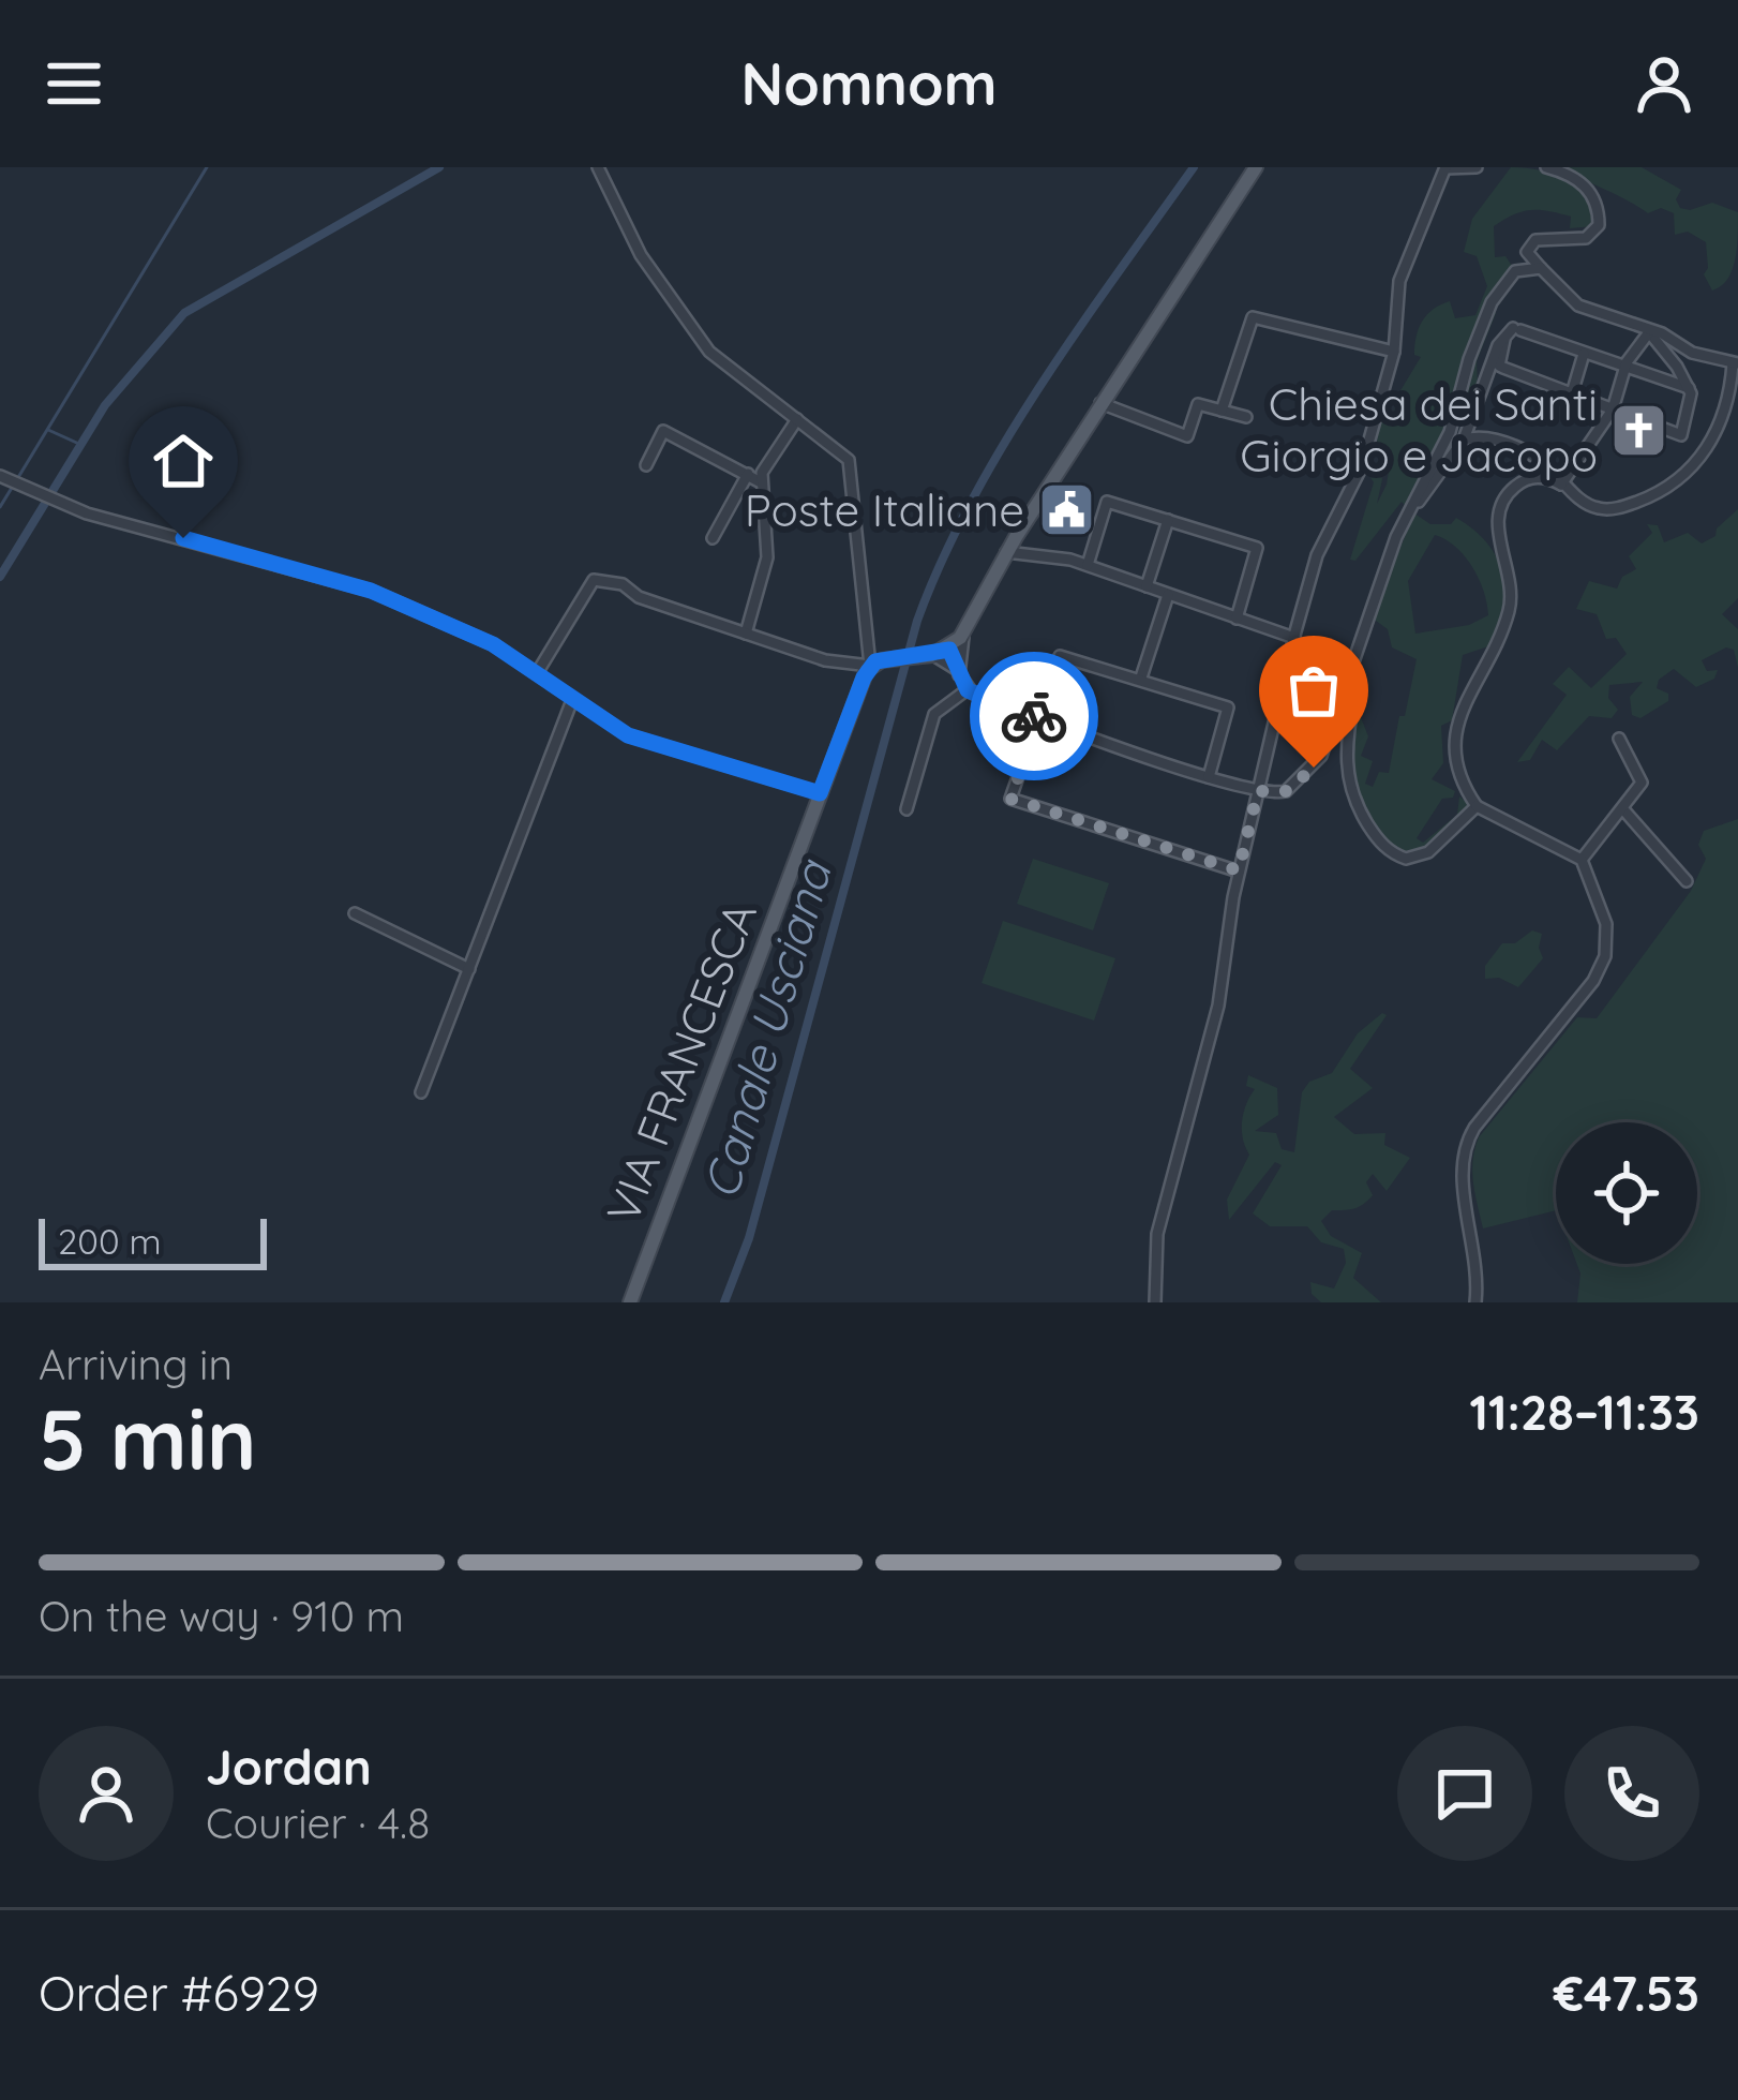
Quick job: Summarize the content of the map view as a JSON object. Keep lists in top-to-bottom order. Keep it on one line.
{"streets":{"main road":["VIA FRANCESCA"]},"water":["Canale Usciana"],"places":{"church":["Chiesa dei Santi Giorgio e Jacopo"],"public building":["Poste Italiane"]},"scale_bar":"200 m","page":{"header":"Nomnom","scale":"200 m","heading":["5 min","Arriving in","11:28–11:33"],"panel":["Jordan","Courier · 4.8","Order #6929","€47.53"],"bar":"On the way · 910 m"}}
